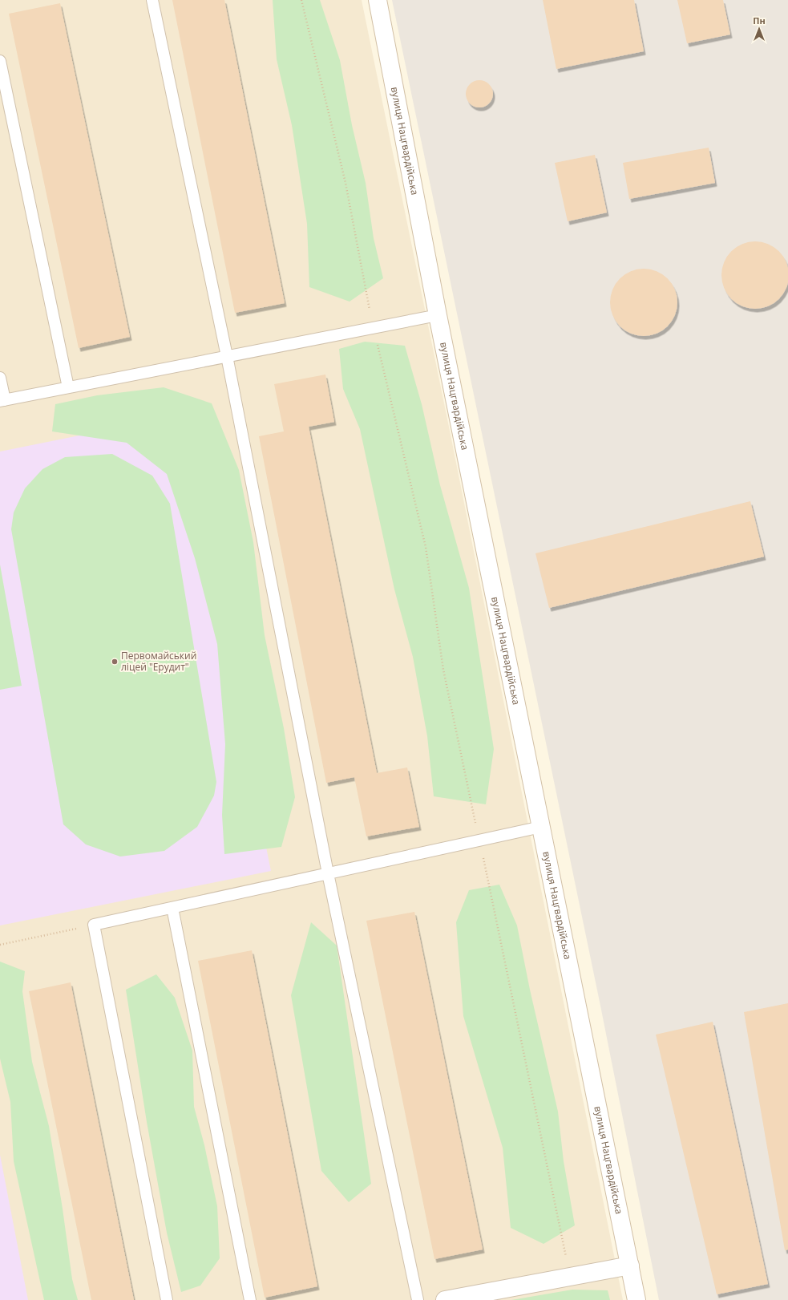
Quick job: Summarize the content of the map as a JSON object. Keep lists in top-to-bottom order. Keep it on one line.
{"streets":{"street":["вулиця Нацгвардійська"]},"places":["Первомайський ліцей \"Ерудит\""],"north":"top"}
